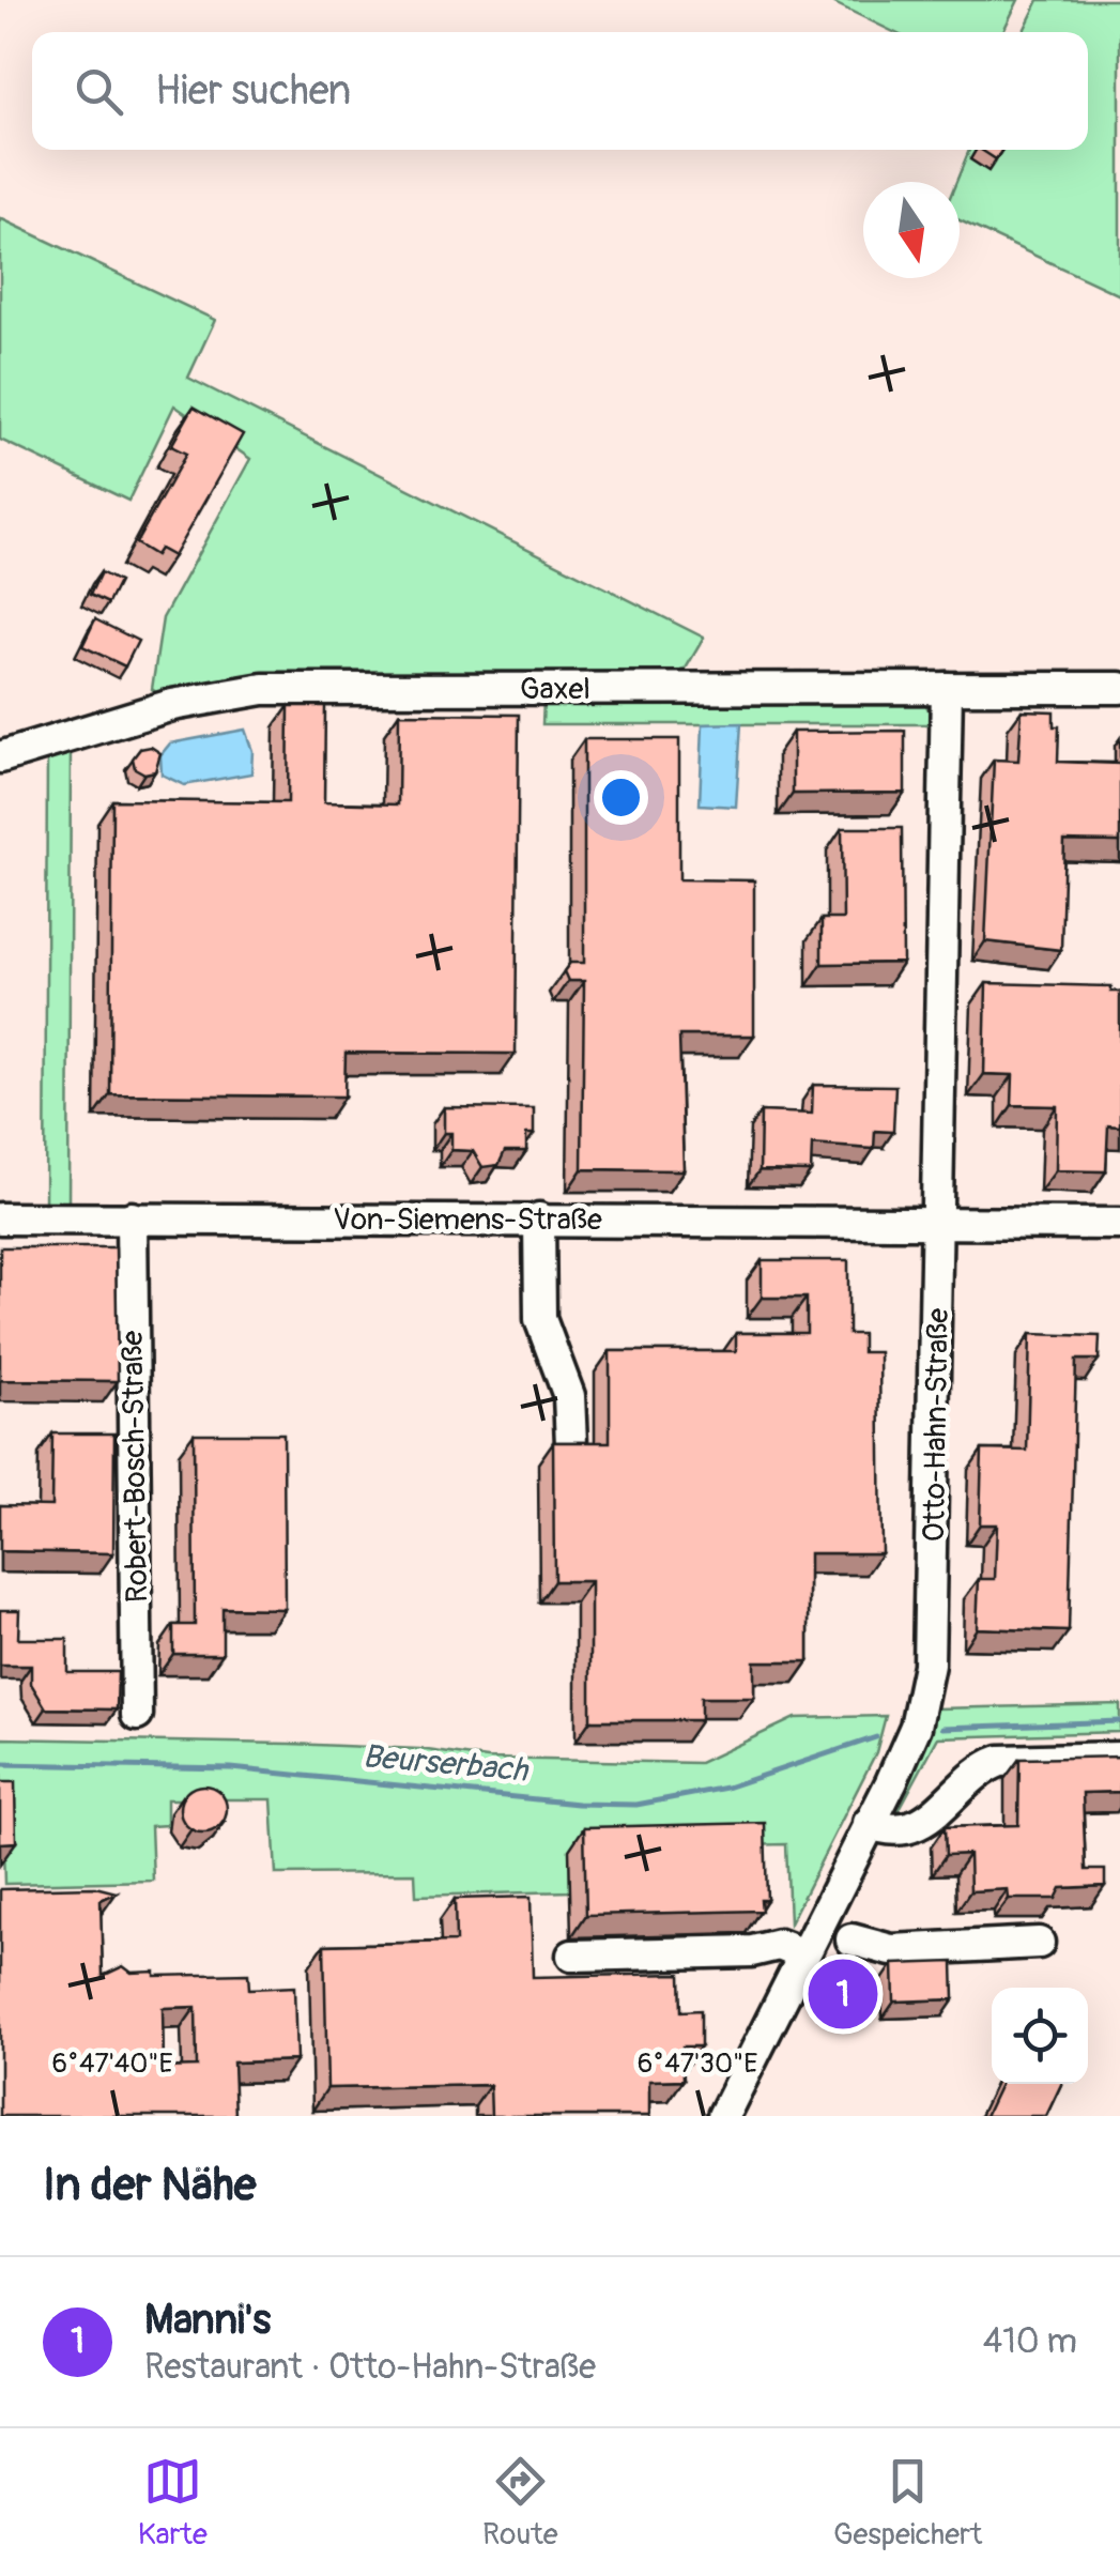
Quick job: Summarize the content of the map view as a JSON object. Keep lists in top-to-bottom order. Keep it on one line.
{"streets":{"street":["Gaxel","Von-Siemens-Straße","Otto-Hahn-Straße","Robert-Bosch-Straße"]},"crossings":[["Gaxel","Otto-Hahn-Straße"],["Von-Siemens-Straße","Otto-Hahn-Straße"],["Von-Siemens-Straße","Robert-Bosch-Straße"]],"water":["Beurserbach"],"north":"bottom","page":{"search":"Hier suchen","pins":"1","heading":"In der Nähe","list":[{"mark":"1","name":"Manni's","note":"Restaurant · Otto-Hahn-Straße","value":"410 m"}],"nav":["Karte","Route","Gespeichert"]},"coordinates":["6°47'40\"E","6°47'30\"E"]}
